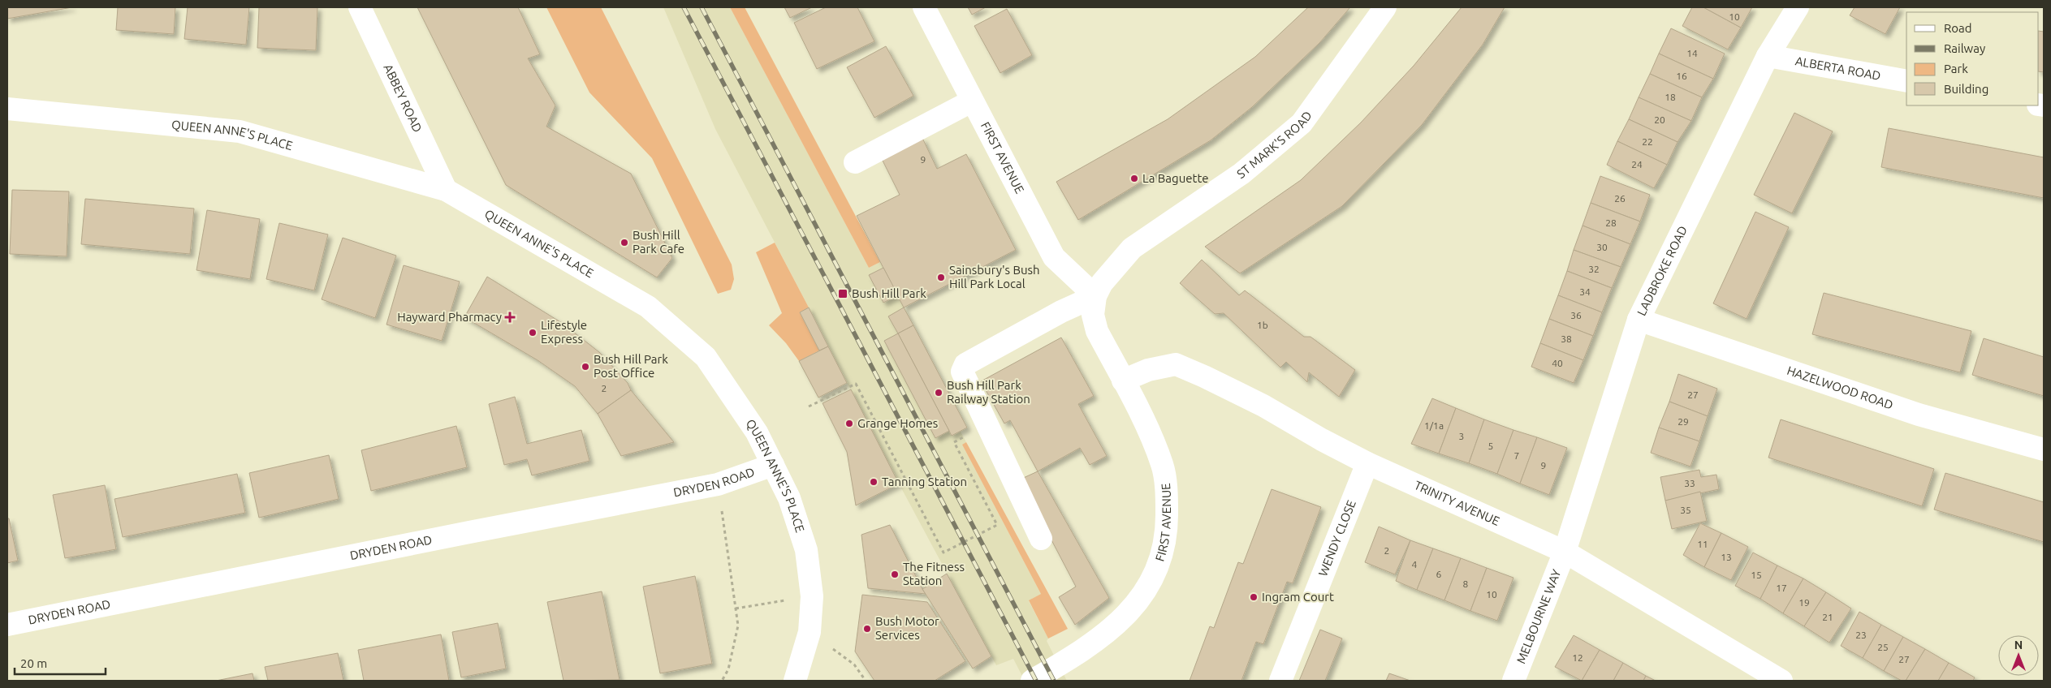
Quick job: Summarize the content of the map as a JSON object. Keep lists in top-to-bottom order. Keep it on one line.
{"streets":{"street":["ALBERTA ROAD","ABBEY ROAD","QUEEN ANNE'S PLACE","ST MARK'S ROAD","FIRST AVENUE","LADBROKE ROAD","HAZELWOOD ROAD","DRYDEN ROAD","TRINITY AVENUE","WENDY CLOSE","MELBOURNE WAY"]},"crossings":[["ALBERTA ROAD","LADBROKE ROAD"],["ABBEY ROAD","QUEEN ANNE'S PLACE"],["QUEEN ANNE'S PLACE","DRYDEN ROAD"],["ST MARK'S ROAD","FIRST AVENUE"],["FIRST AVENUE","TRINITY AVENUE"],["LADBROKE ROAD","HAZELWOOD ROAD"],["LADBROKE ROAD","TRINITY AVENUE"],["LADBROKE ROAD","MELBOURNE WAY"],["TRINITY AVENUE","WENDY CLOSE"],["TRINITY AVENUE","MELBOURNE WAY"]],"places":{"other":["La Baguette","Bush Hill Park Cafe","Sainsbury's Bush Hill Park Local","Lifestyle Express","Bush Hill Park Post Office","Bush Hill Park Railway Station","Grange Homes","Tanning Station","The Fitness Station","Ingram Court","Bush Motor Services"],"transit":["Bush Hill Park"],"health":["Hayward Pharmacy"]},"house_numbers":["10","14","16","18","20","22","9","24","26","28","30","32","34","36","1b","38","40","2","27","29","1/1a","3","5","7","9","33","35","11","2","13","4","6","15","8","17","10","19","21","23","25","12","27"],"legend":["Road","Railway","Park","Building"],"scale_bar":"20 m","north":"top"}
